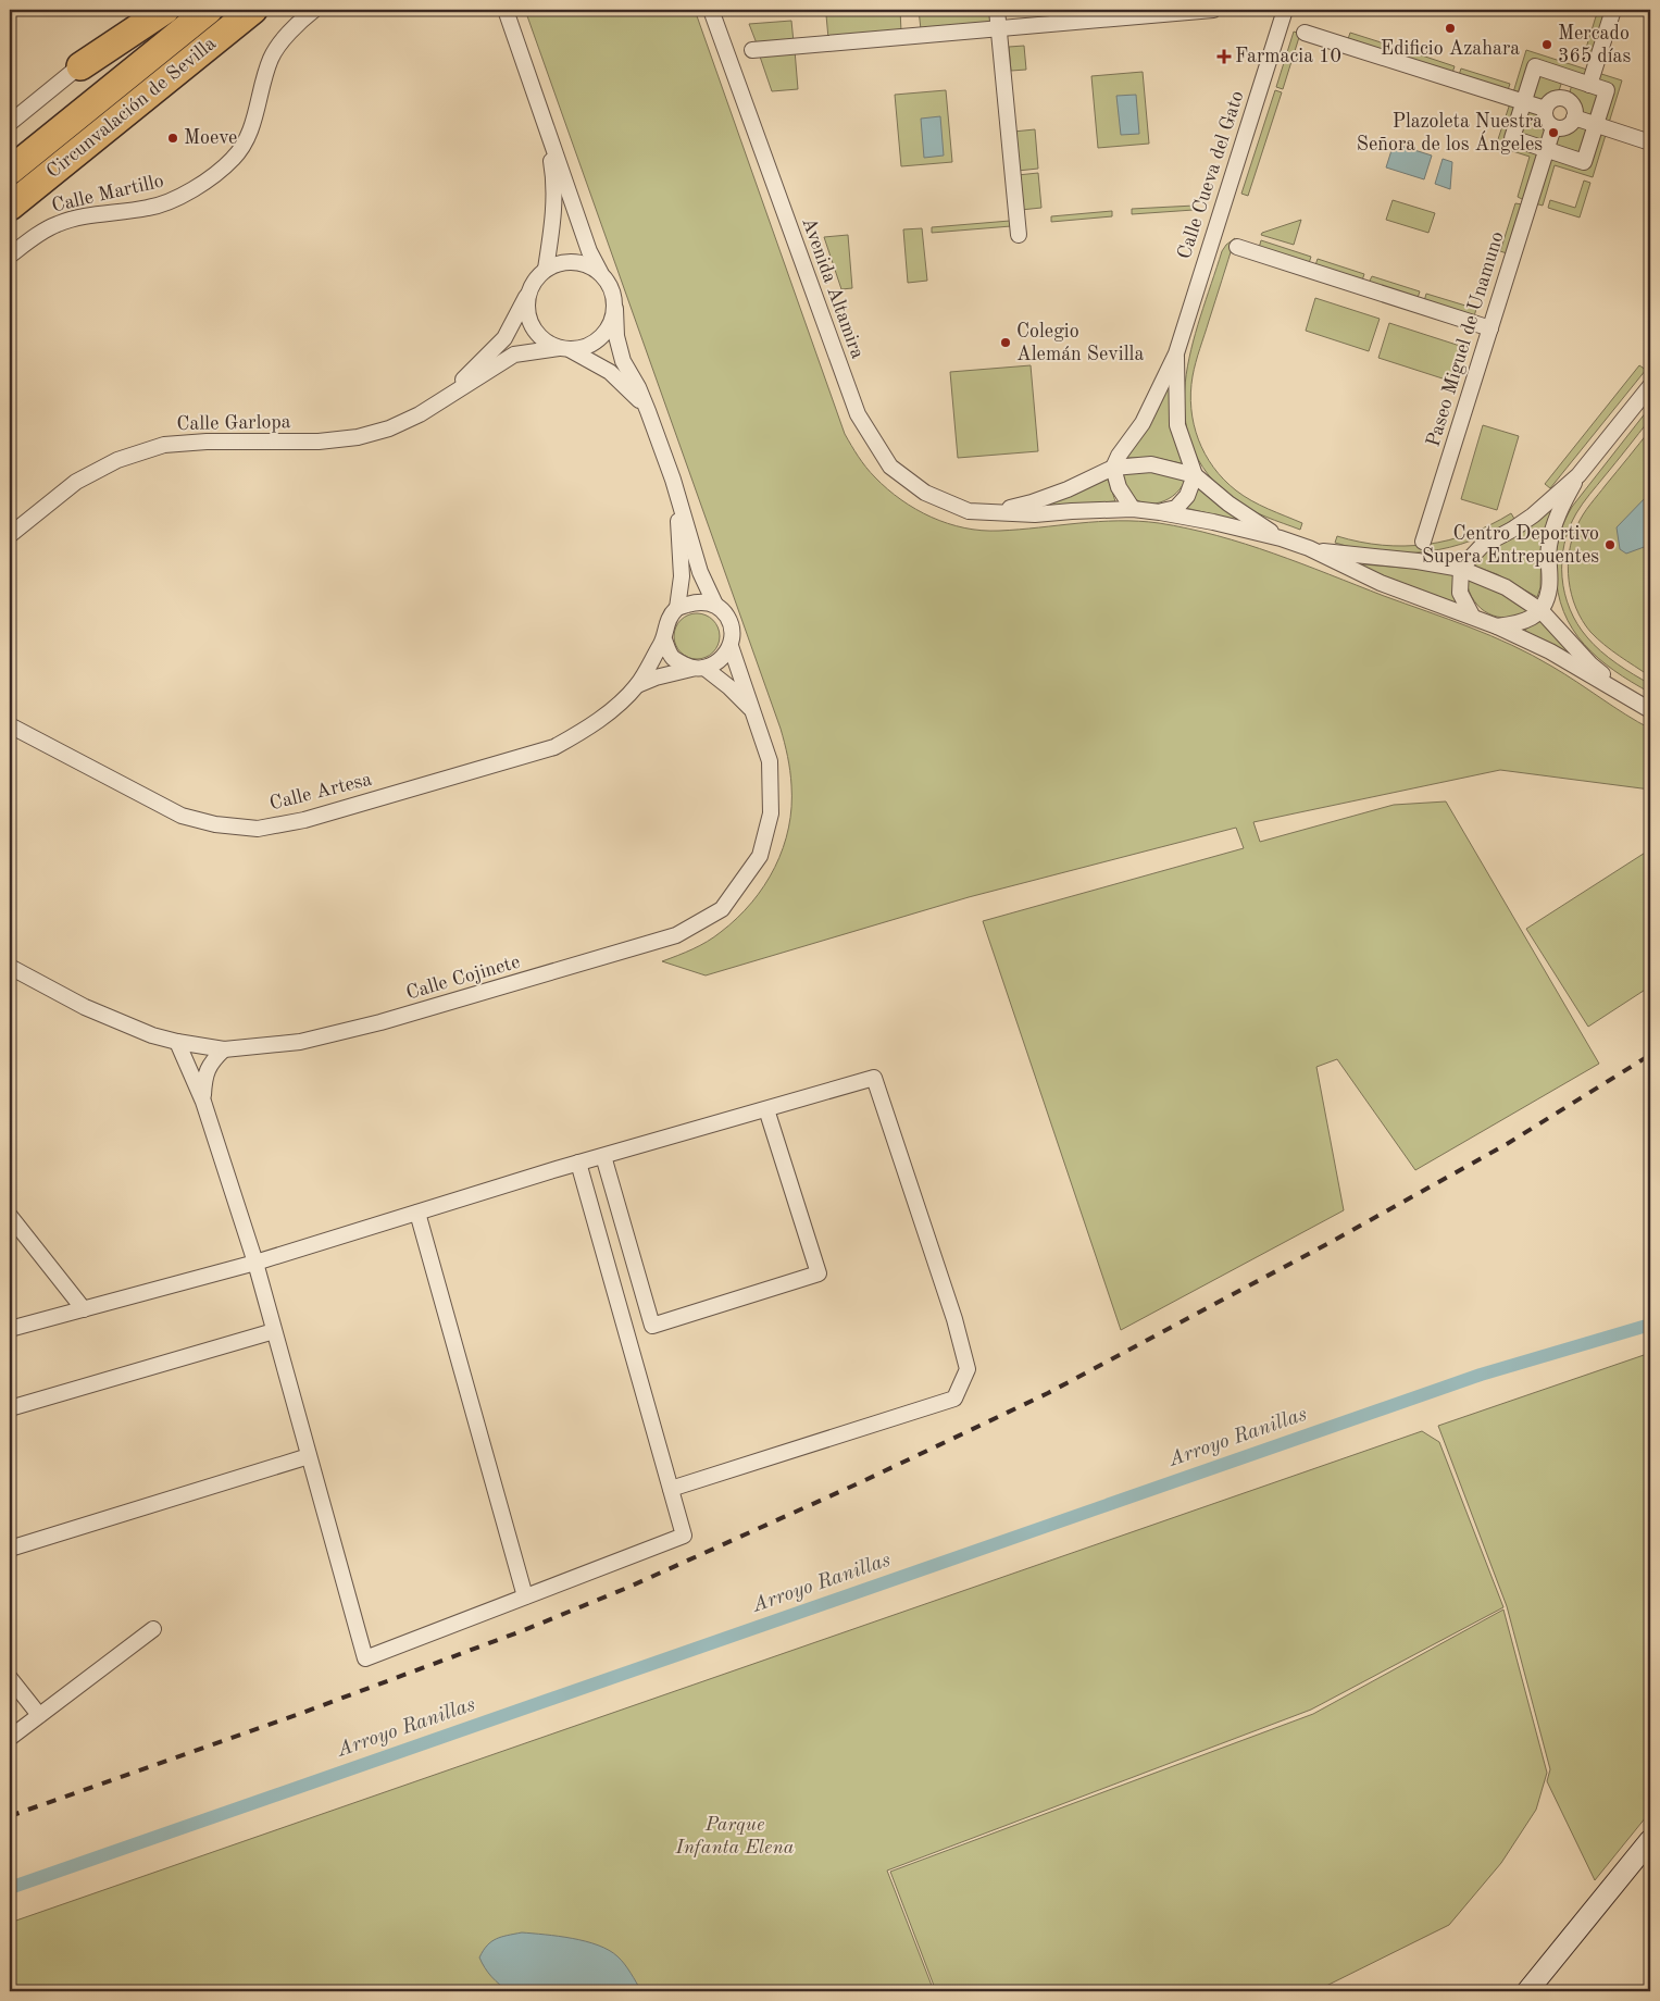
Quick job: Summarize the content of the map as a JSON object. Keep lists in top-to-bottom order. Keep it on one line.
{"streets":{"highway":["Circunvalación de Sevilla"],"street":["Calle Cueva del Gato","Calle Martillo","Avenida Altamira","Paseo Miguel de Unamuno","Calle Garlopa","Calle Artesa","Calle Cojinete"]},"crossings":[["Calle Artesa","Calle Cojinete"]],"water":["Arroyo Ranillas"],"parks":["Parque Infanta Elena"],"places":{"other":["Edificio Azahara","Mercado 365 días","Plazoleta Nuestra Señora de los Ángeles","Moeve","Colegio Alemán Sevilla","Centro Deportivo Supera Entrepuentes"],"health":["Farmacia 10"]}}
